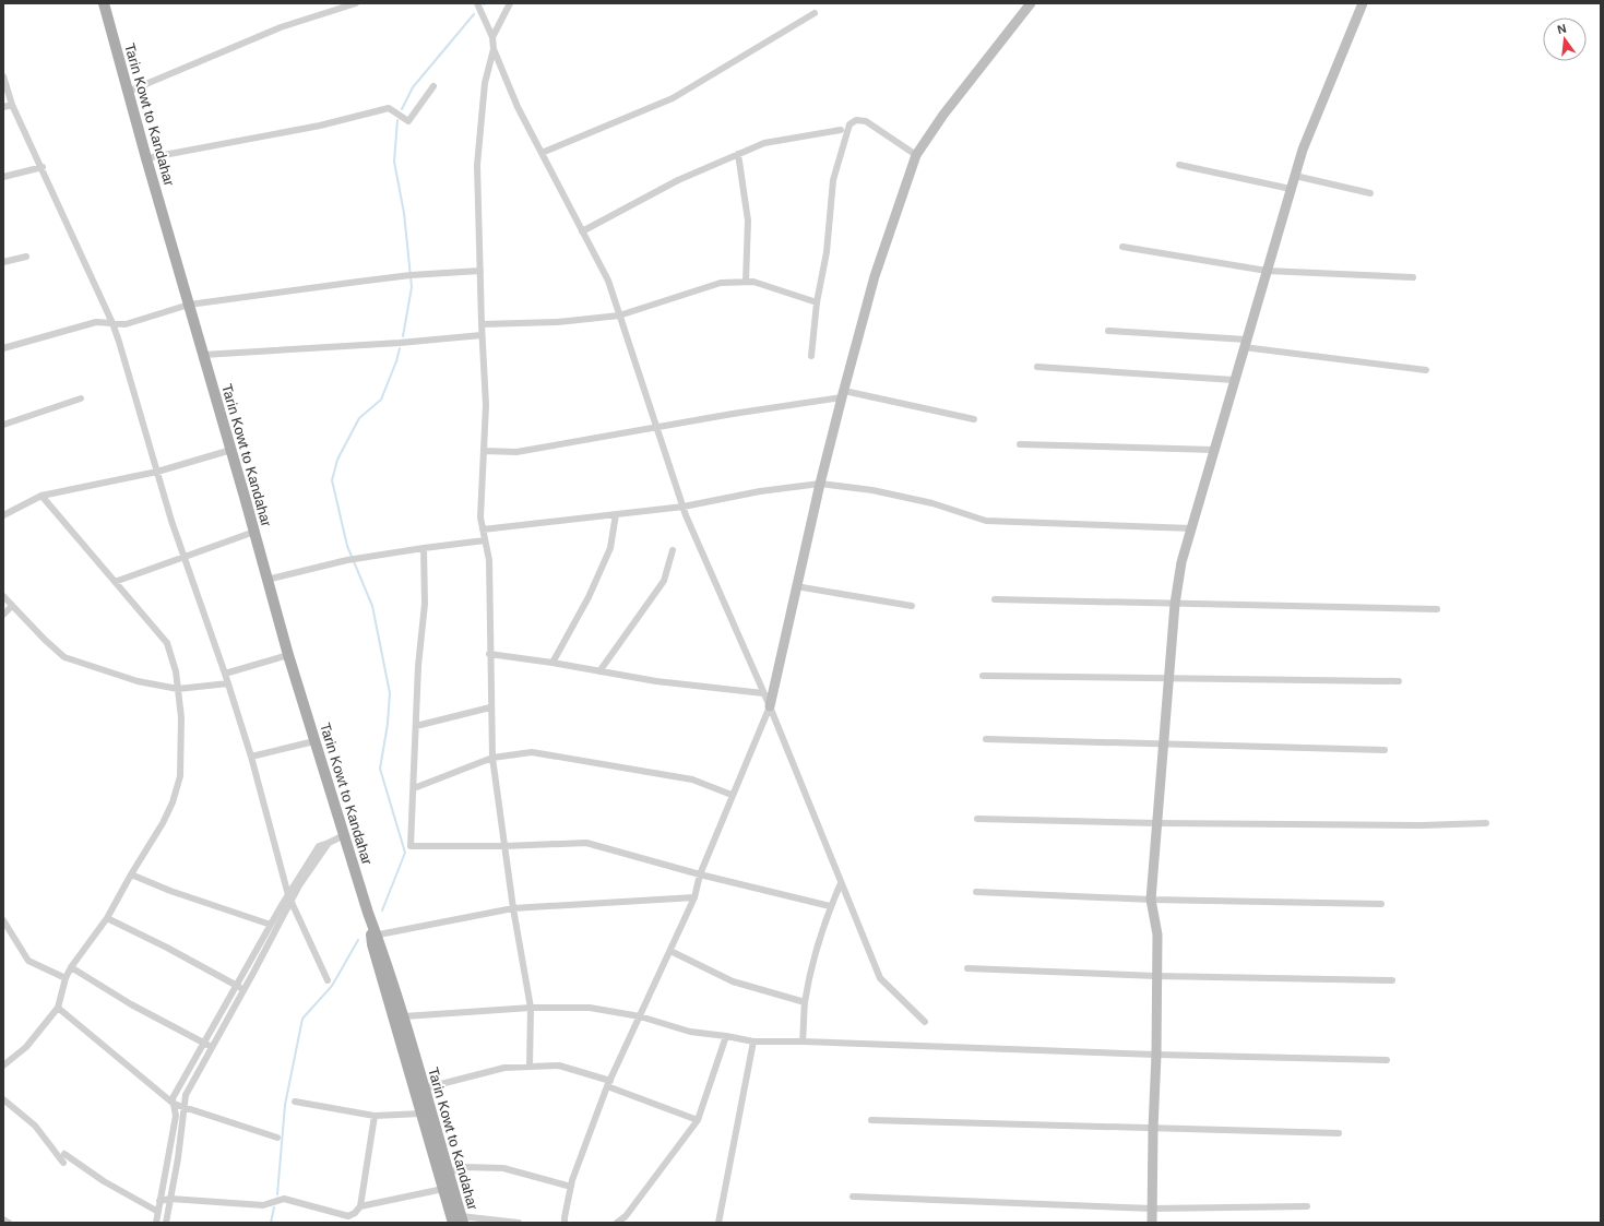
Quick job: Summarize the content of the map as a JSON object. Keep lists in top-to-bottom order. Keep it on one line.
{"streets":{"main road":["Tarin Kowt to Kandahar"]},"north":"top"}
